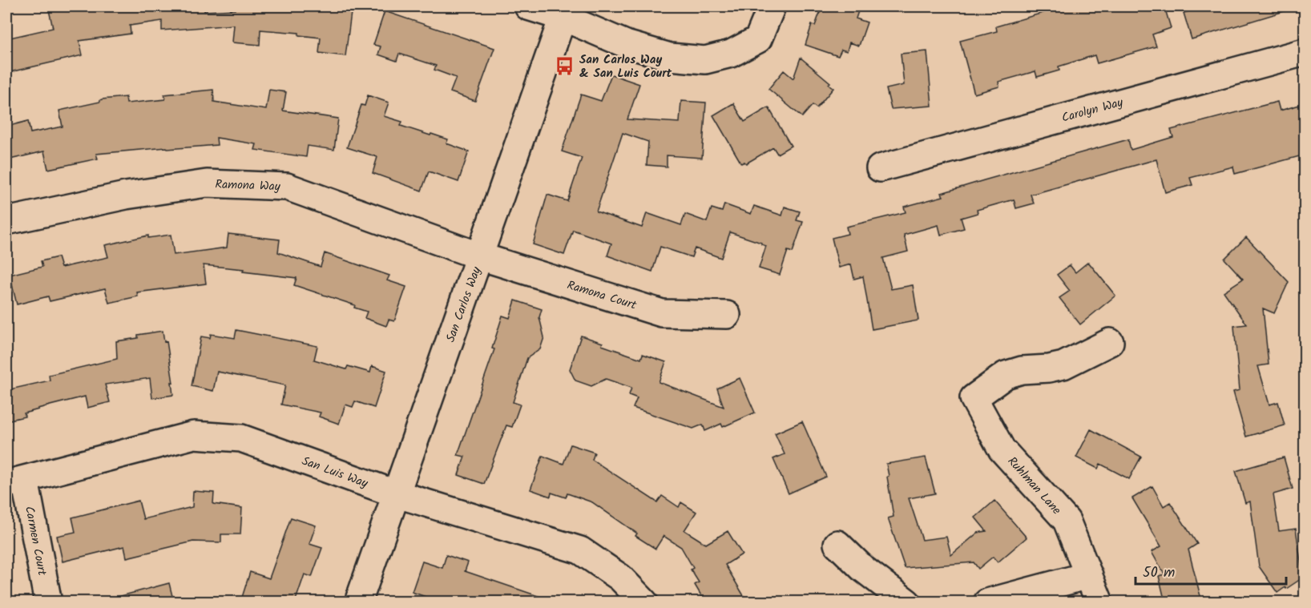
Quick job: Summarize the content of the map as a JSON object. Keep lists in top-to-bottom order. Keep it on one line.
{"streets":{"street":["Carolyn Way","Ramona Way","Ramona Court","San Carlos Way","San Luis Way","Ruhlman Lane","Carmen Court"]},"crossings":[["Ramona Way","Ramona Court"],["Ramona Way","San Carlos Way"],["Ramona Court","San Carlos Way"],["San Carlos Way","San Luis Way"],["San Luis Way","Carmen Court"]],"places":{"bus stop":["San Carlos Way & San Luis Court"]},"scale_bar":"50 m"}
